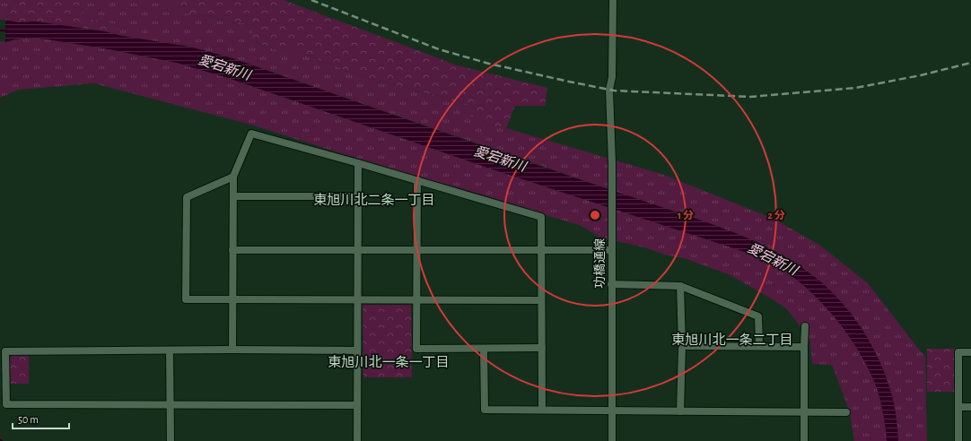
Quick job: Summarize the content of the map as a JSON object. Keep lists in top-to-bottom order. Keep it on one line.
{"streets":{"street":["功橋通線"]},"districts":["東旭川北二条一丁目","東旭川北一条二丁目","東旭川北一条一丁目"],"water":["愛宕新川"],"scale_bar":"50 m","rings":["1 分","2 分"]}
